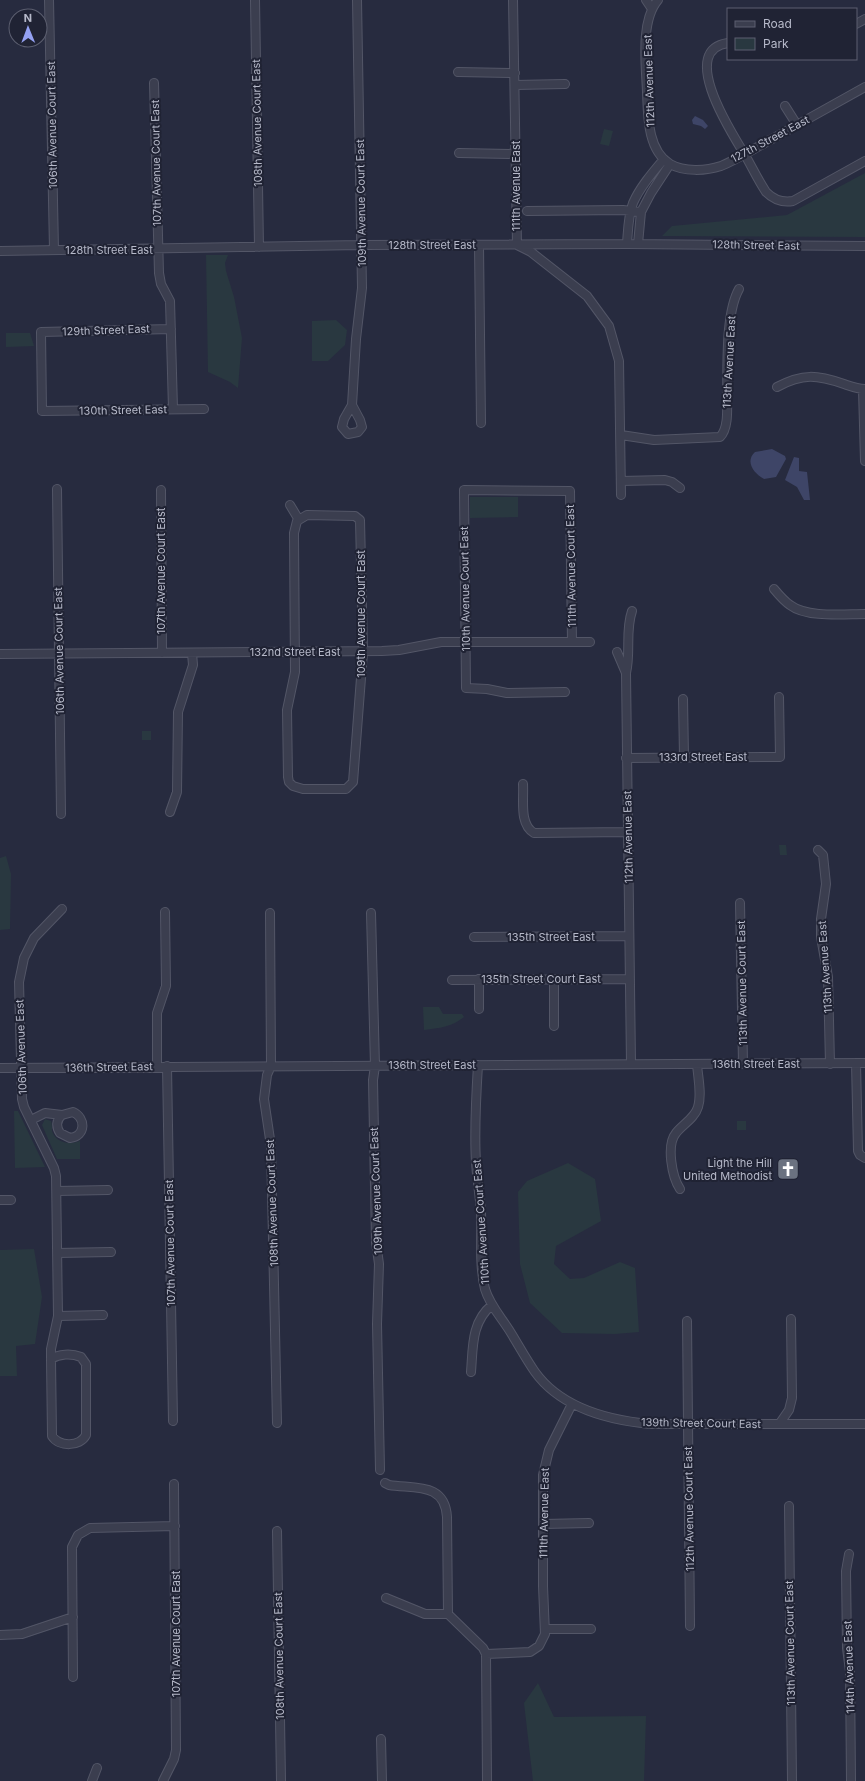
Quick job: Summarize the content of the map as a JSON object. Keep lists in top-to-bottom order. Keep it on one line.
{"streets":{"street":["112th Avenue East","108th Avenue Court East","106th Avenue Court East","127th Street East","107th Avenue Court East","111th Avenue East","109th Avenue Court East","128th Street East","129th Street East","113th Avenue East","130th Street East","111th Avenue Court East","110th Avenue Court East","132nd Street East","133rd Street East","135th Street East","135th Street Court East","113th Avenue Court East","106th Avenue East","136th Street East","139th Street Court East","112th Avenue Court East","114th Avenue East"]},"crossings":[["112th Avenue East","127th Street East"],["112th Avenue East","133rd Street East"],["112th Avenue East","135th Street East"],["112th Avenue East","135th Street Court East"],["112th Avenue East","136th Street East"],["108th Avenue Court East","128th Street East"],["108th Avenue Court East","136th Street East"],["106th Avenue Court East","128th Street East"],["106th Avenue Court East","132nd Street East"],["107th Avenue Court East","128th Street East"],["107th Avenue Court East","129th Street East"],["107th Avenue Court East","130th Street East"],["107th Avenue Court East","132nd Street East"],["107th Avenue Court East","136th Street East"],["111th Avenue East","128th Street East"],["111th Avenue East","113th Avenue East"],["111th Avenue East","139th Street Court East"],["109th Avenue Court East","128th Street East"],["109th Avenue Court East","132nd Street East"],["109th Avenue Court East","136th Street East"],["129th Street East","130th Street East"],["113th Avenue East","136th Street East"],["111th Avenue Court East","110th Avenue Court East"],["111th Avenue Court East","132nd Street East"],["110th Avenue Court East","132nd Street East"],["110th Avenue Court East","136th Street East"],["110th Avenue Court East","139th Street Court East"],["113th Avenue Court East","136th Street East"],["106th Avenue East","136th Street East"],["139th Street Court East","112th Avenue Court East"]],"places":{"church":["Light the Hill United Methodist"]},"legend":["Road","Park"],"north":"top"}
